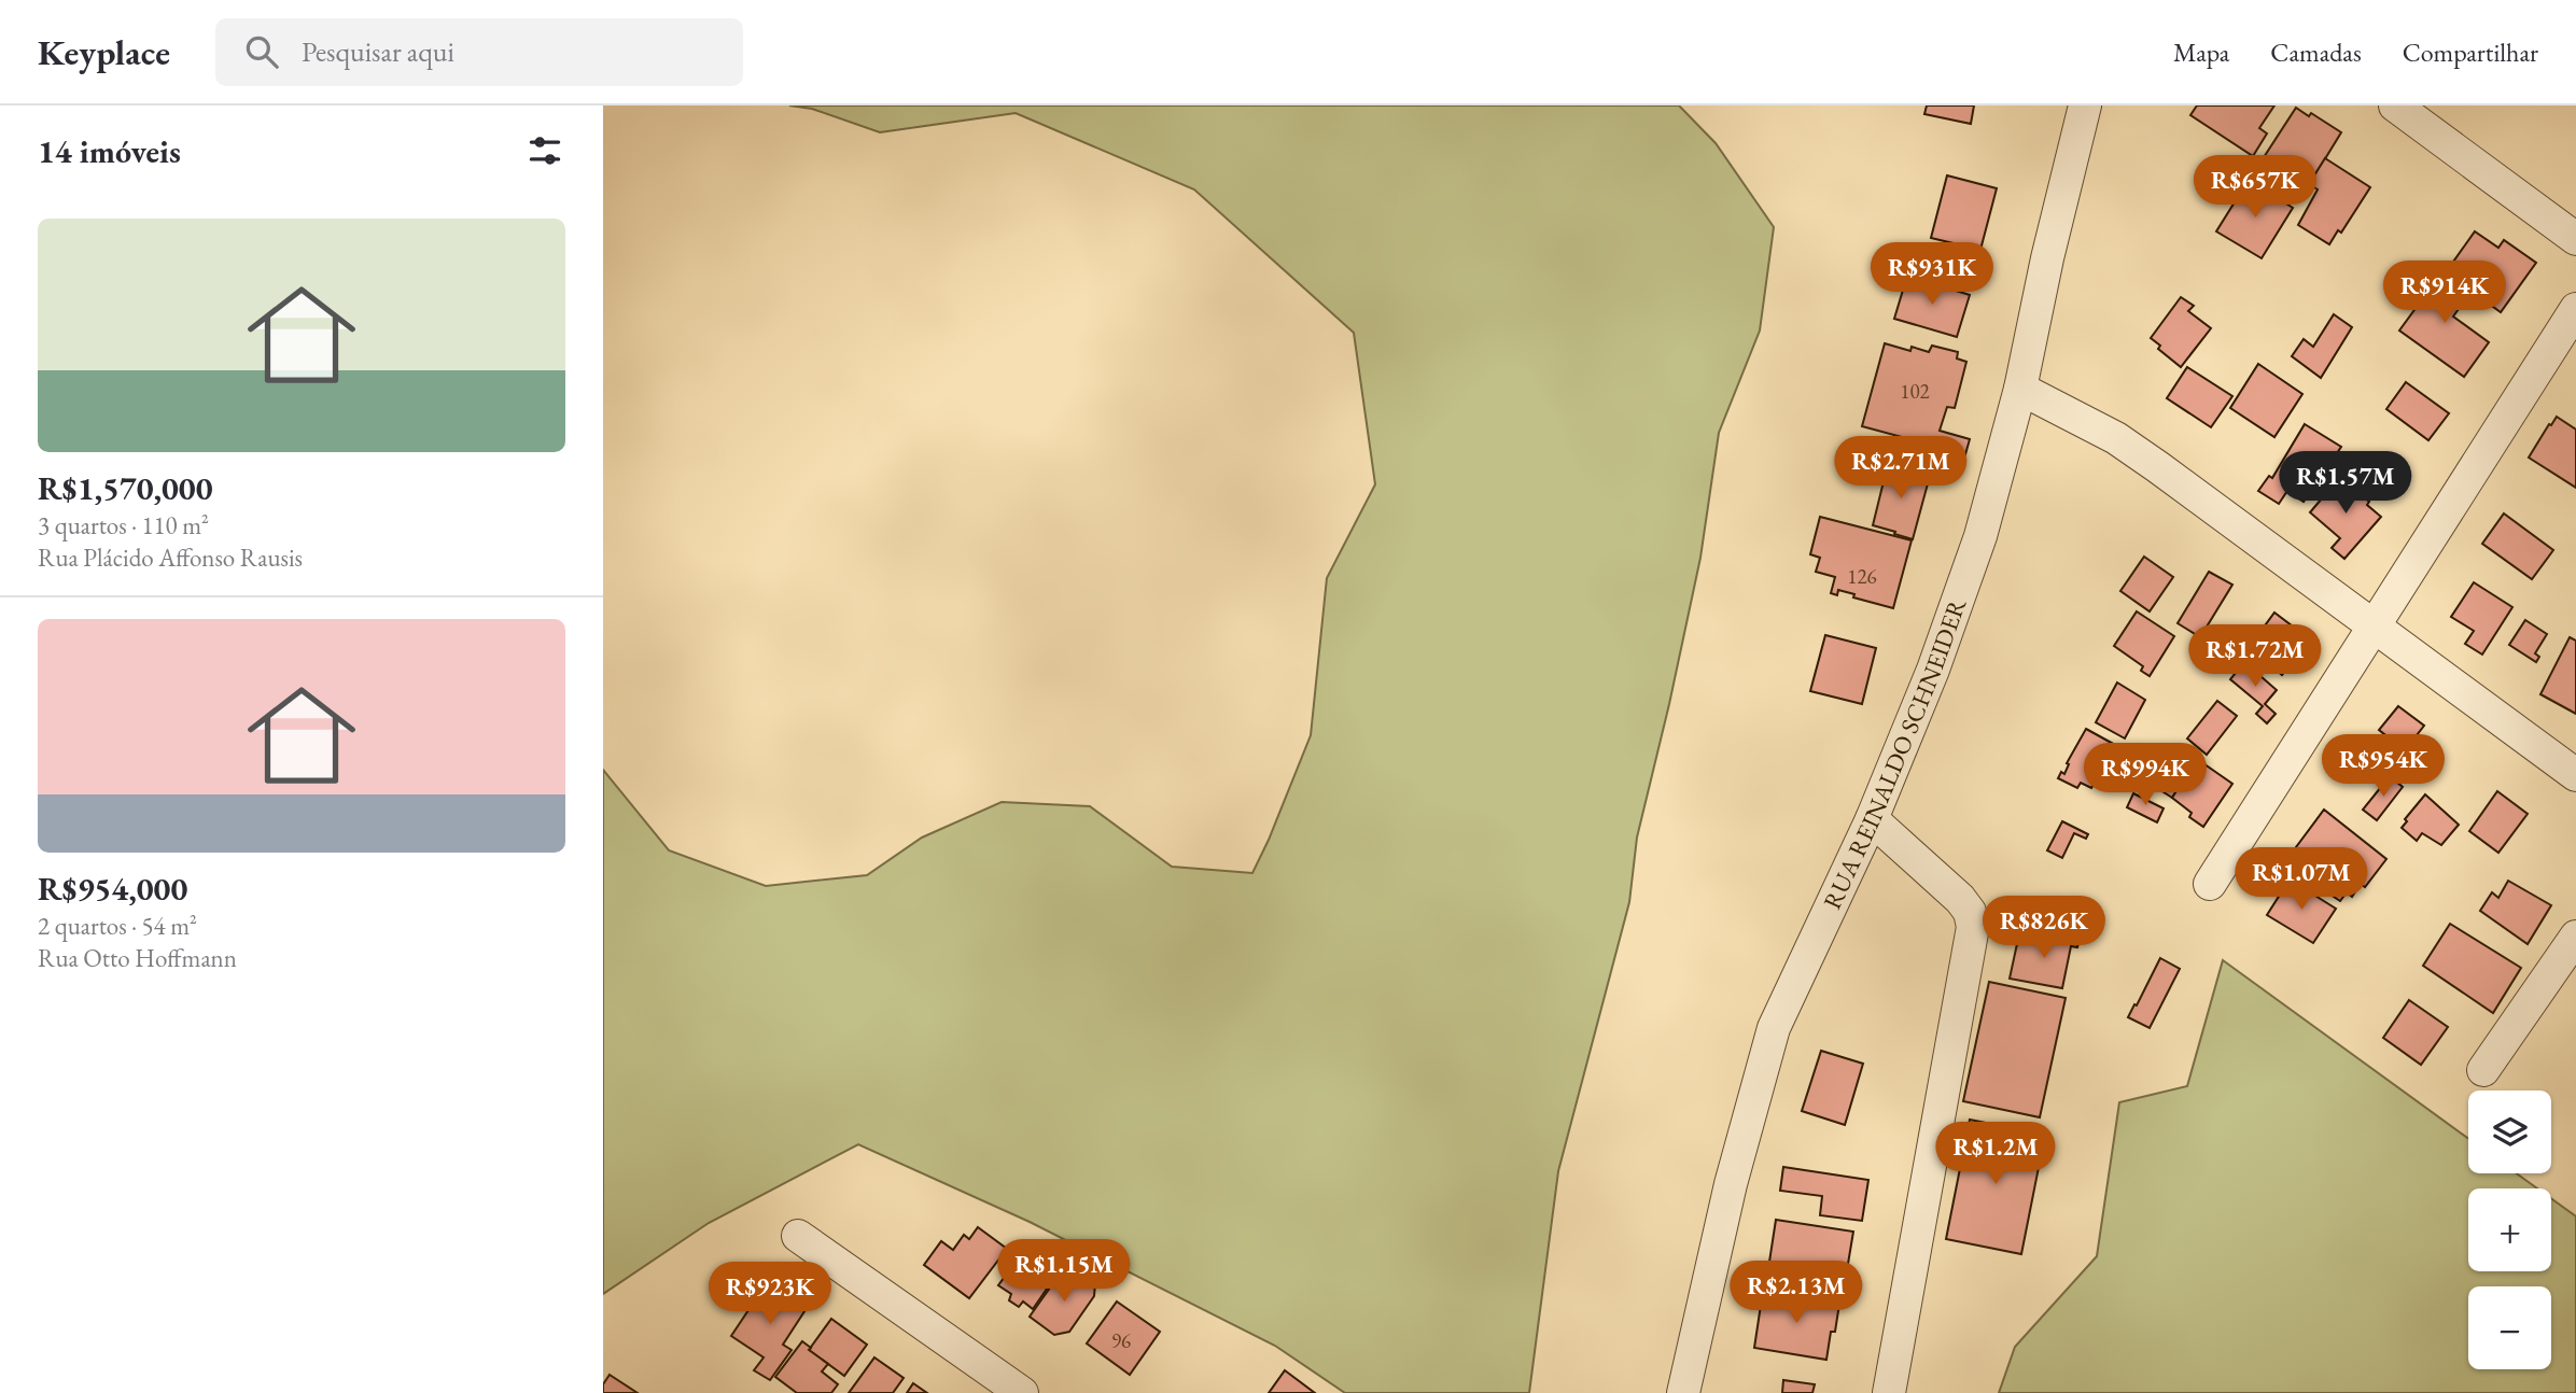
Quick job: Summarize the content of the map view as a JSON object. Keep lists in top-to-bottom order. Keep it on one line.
{"streets":{"street":["RUA REINALDO SCHNEIDER"]},"house_numbers":["102","126","96"],"page":{"header":"Keyplace","search":"Pesquisar aqui","nav":["Mapa","Camadas","Compartilhar"],"heading":"14 imóveis","price":["R$657K","R$931K","R$914K","R$2.71M","R$1.57M","R$1.72M","R$954K","R$994K","R$1.07M","R$826K","R$1.2M","R$1.15M","R$2.13M","R$923K"],"list":[{"name":"R$1,570,000","note":"3 quartos · 110 m² · Rua Plácido Affonso Rausis"},{"name":"R$954,000","note":"2 quartos · 54 m² · Rua Otto Hoffmann"}],"map_buttons":["+","−"]}}
